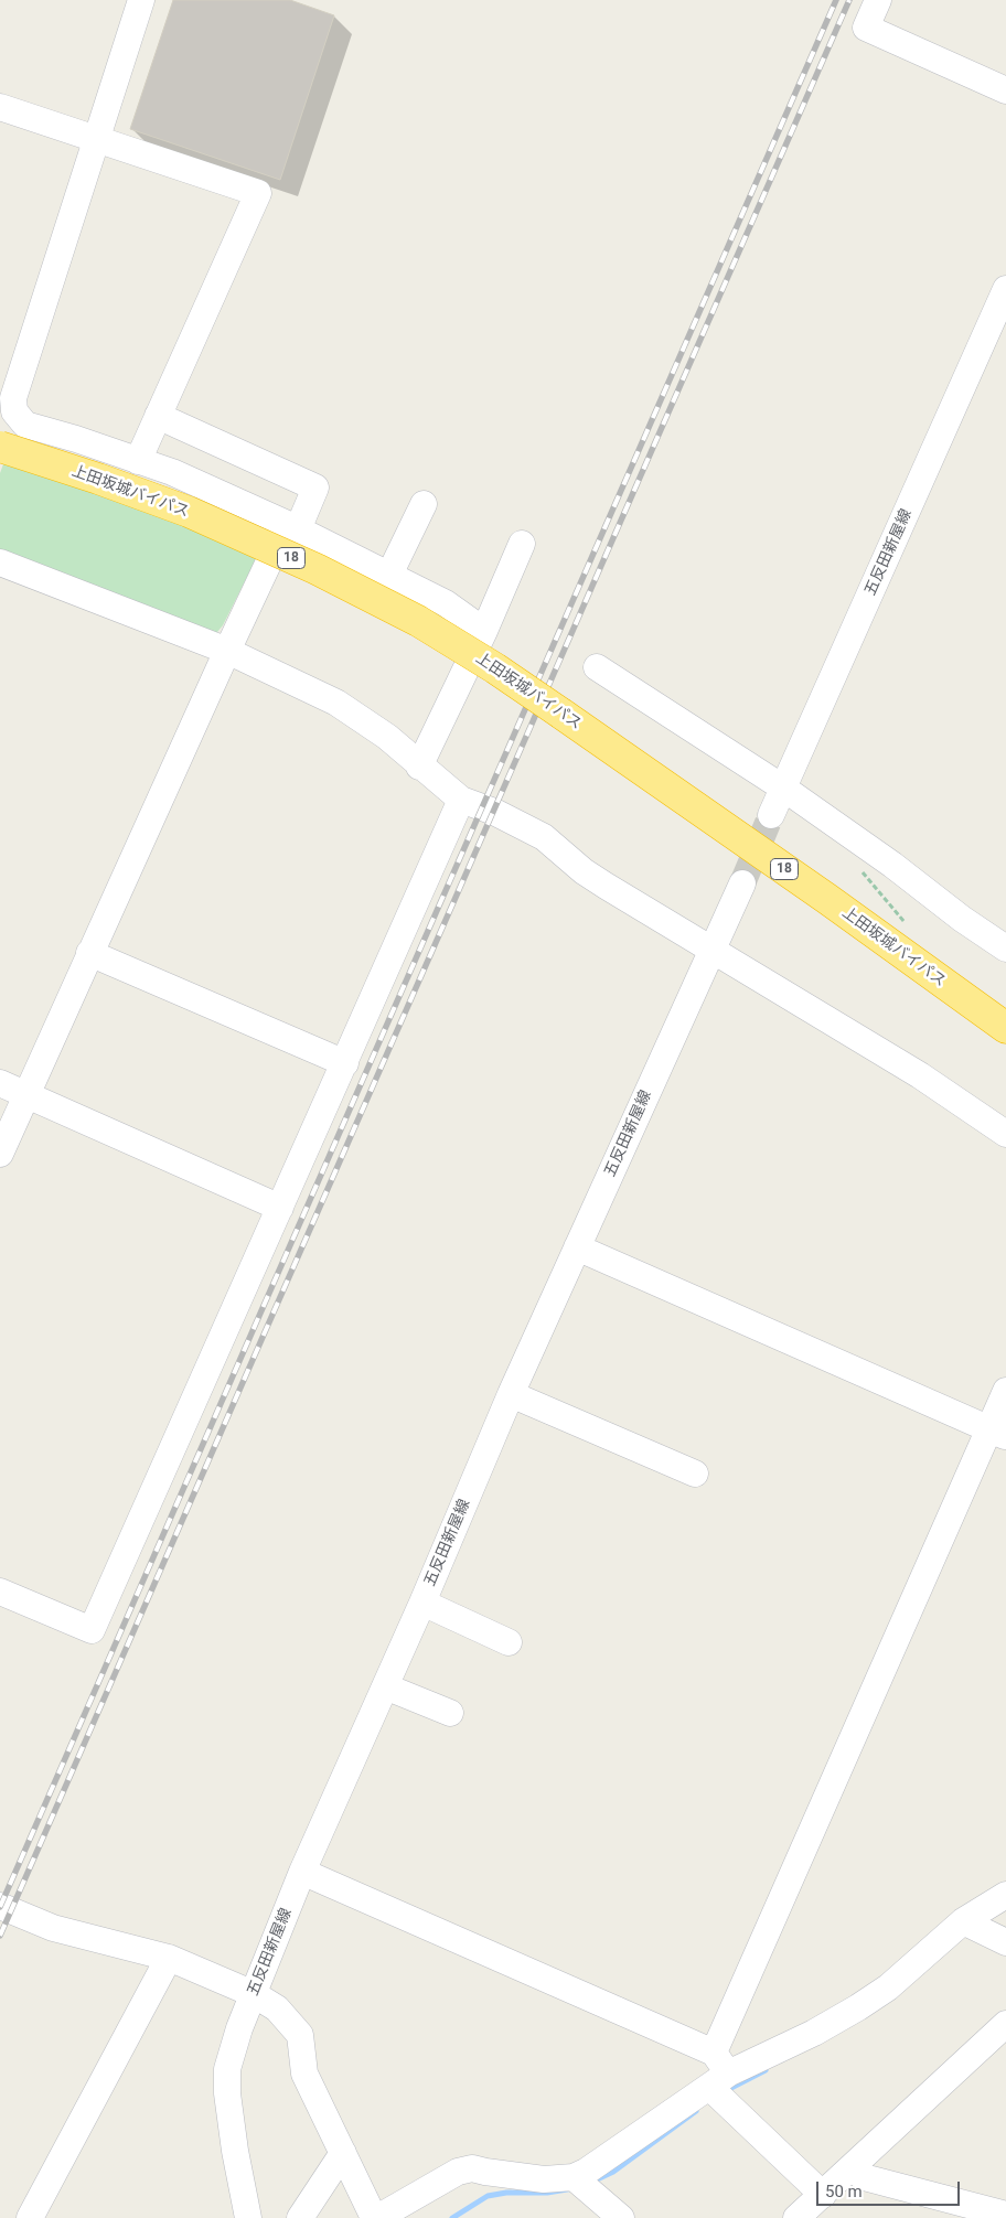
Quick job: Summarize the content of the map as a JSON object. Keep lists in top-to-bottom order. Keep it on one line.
{"streets":{"highway":["上田坂城バイパス","18"],"street":["五反田新屋線"]},"scale_bar":"50 m"}
